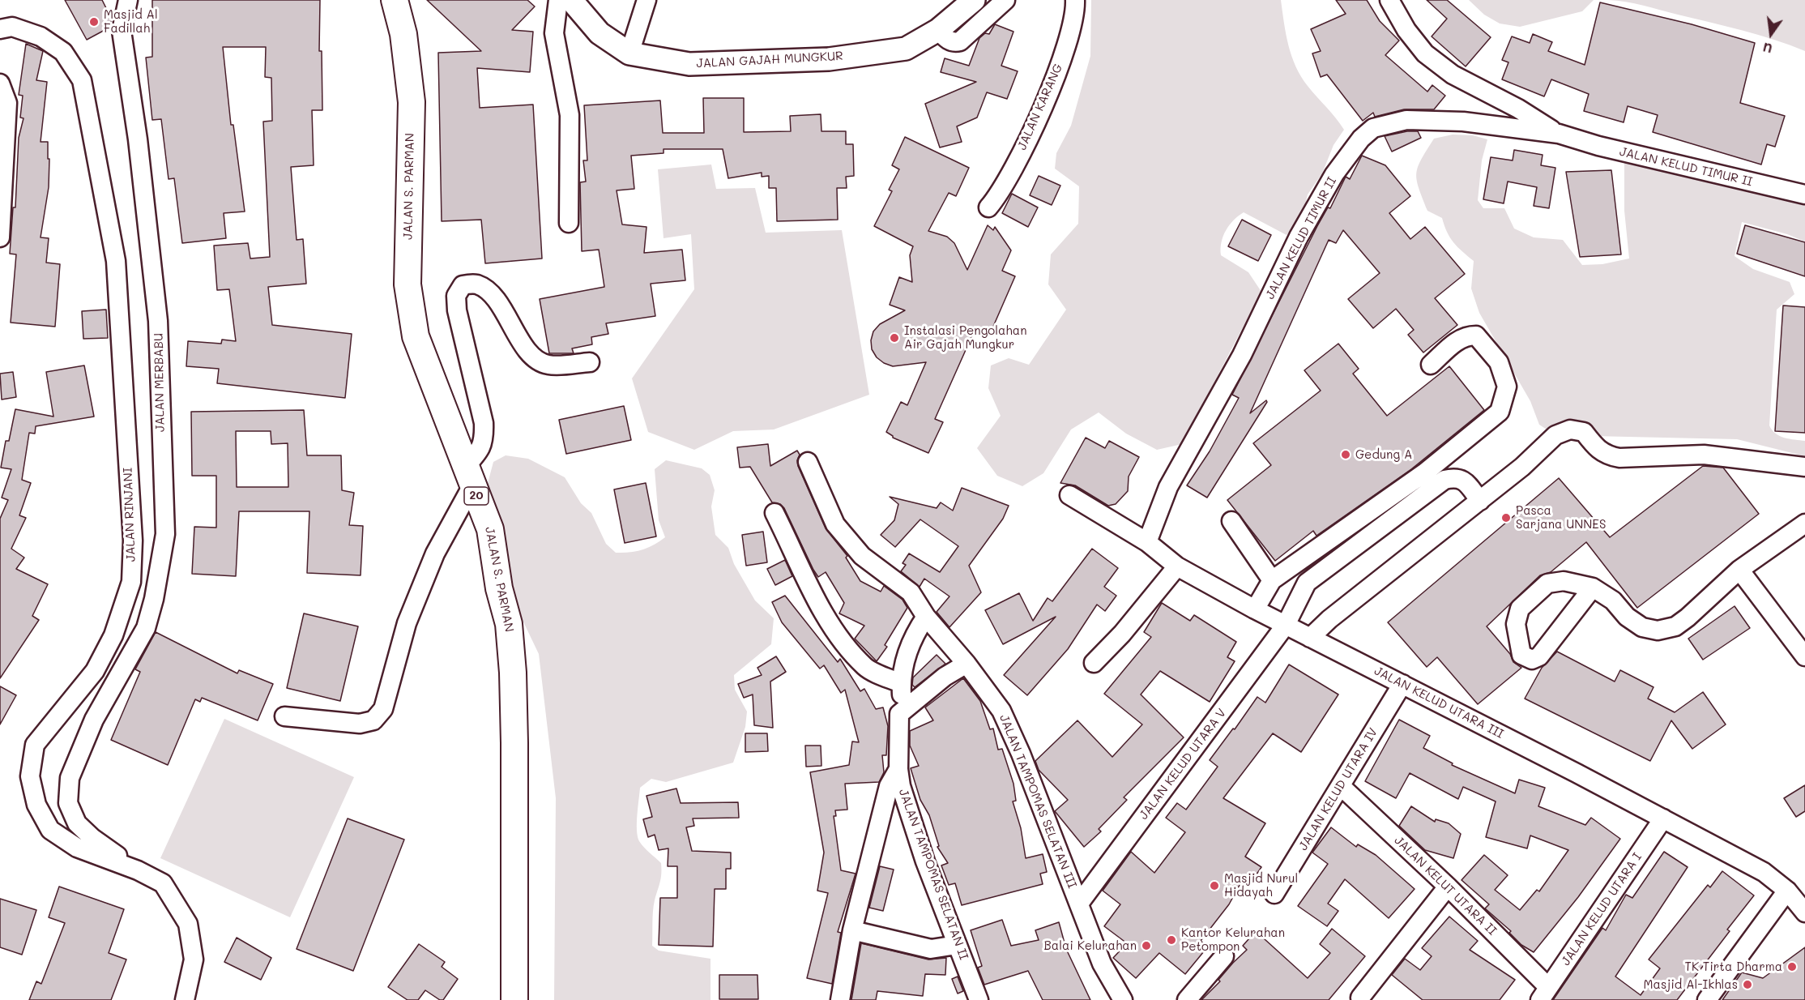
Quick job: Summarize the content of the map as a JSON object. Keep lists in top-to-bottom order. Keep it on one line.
{"streets":{"highway":["JALAN S. PARMAN","20"],"main road":["JALAN GAJAH MUNGKUR"],"street":["JALAN KARANG","JALAN KELUD TIMUR II","JALAN MERBABU","JALAN RINJANI","JALAN KELUD UTARA III","JALAN KELUD UTARA V","JALAN KELUD UTARA IV","JALAN TAMPOMAS SELATAN III","JALAN TAMPOMAS SELATAN II","JALAN KELUT UTARA II","JALAN KELUD UTARA I"]},"crossings":[["JALAN KELUD TIMUR II","JALAN KELUD UTARA III"],["JALAN MERBABU","JALAN RINJANI"],["JALAN KELUD UTARA III","JALAN KELUD UTARA V"],["JALAN KELUD UTARA III","JALAN KELUD UTARA IV"],["JALAN KELUD UTARA III","JALAN KELUD UTARA I"],["JALAN KELUD UTARA V","JALAN TAMPOMAS SELATAN III"],["JALAN KELUD UTARA IV","JALAN KELUT UTARA II"],["JALAN TAMPOMAS SELATAN III","JALAN TAMPOMAS SELATAN II"],["JALAN KELUT UTARA II","JALAN KELUD UTARA I"]],"places":["Masjid Al Fadillah","Instalasi Pengolahan Air Gajah Mungkur","Gedung A","Pasca Sarjana UNNES","Masjid Nurul Hidayah","Kantor Kelurahan Petompon","Balai Kelurahan","TK Tirta Dharma","Masjid Al-Ikhlas"],"north":"bottom"}
